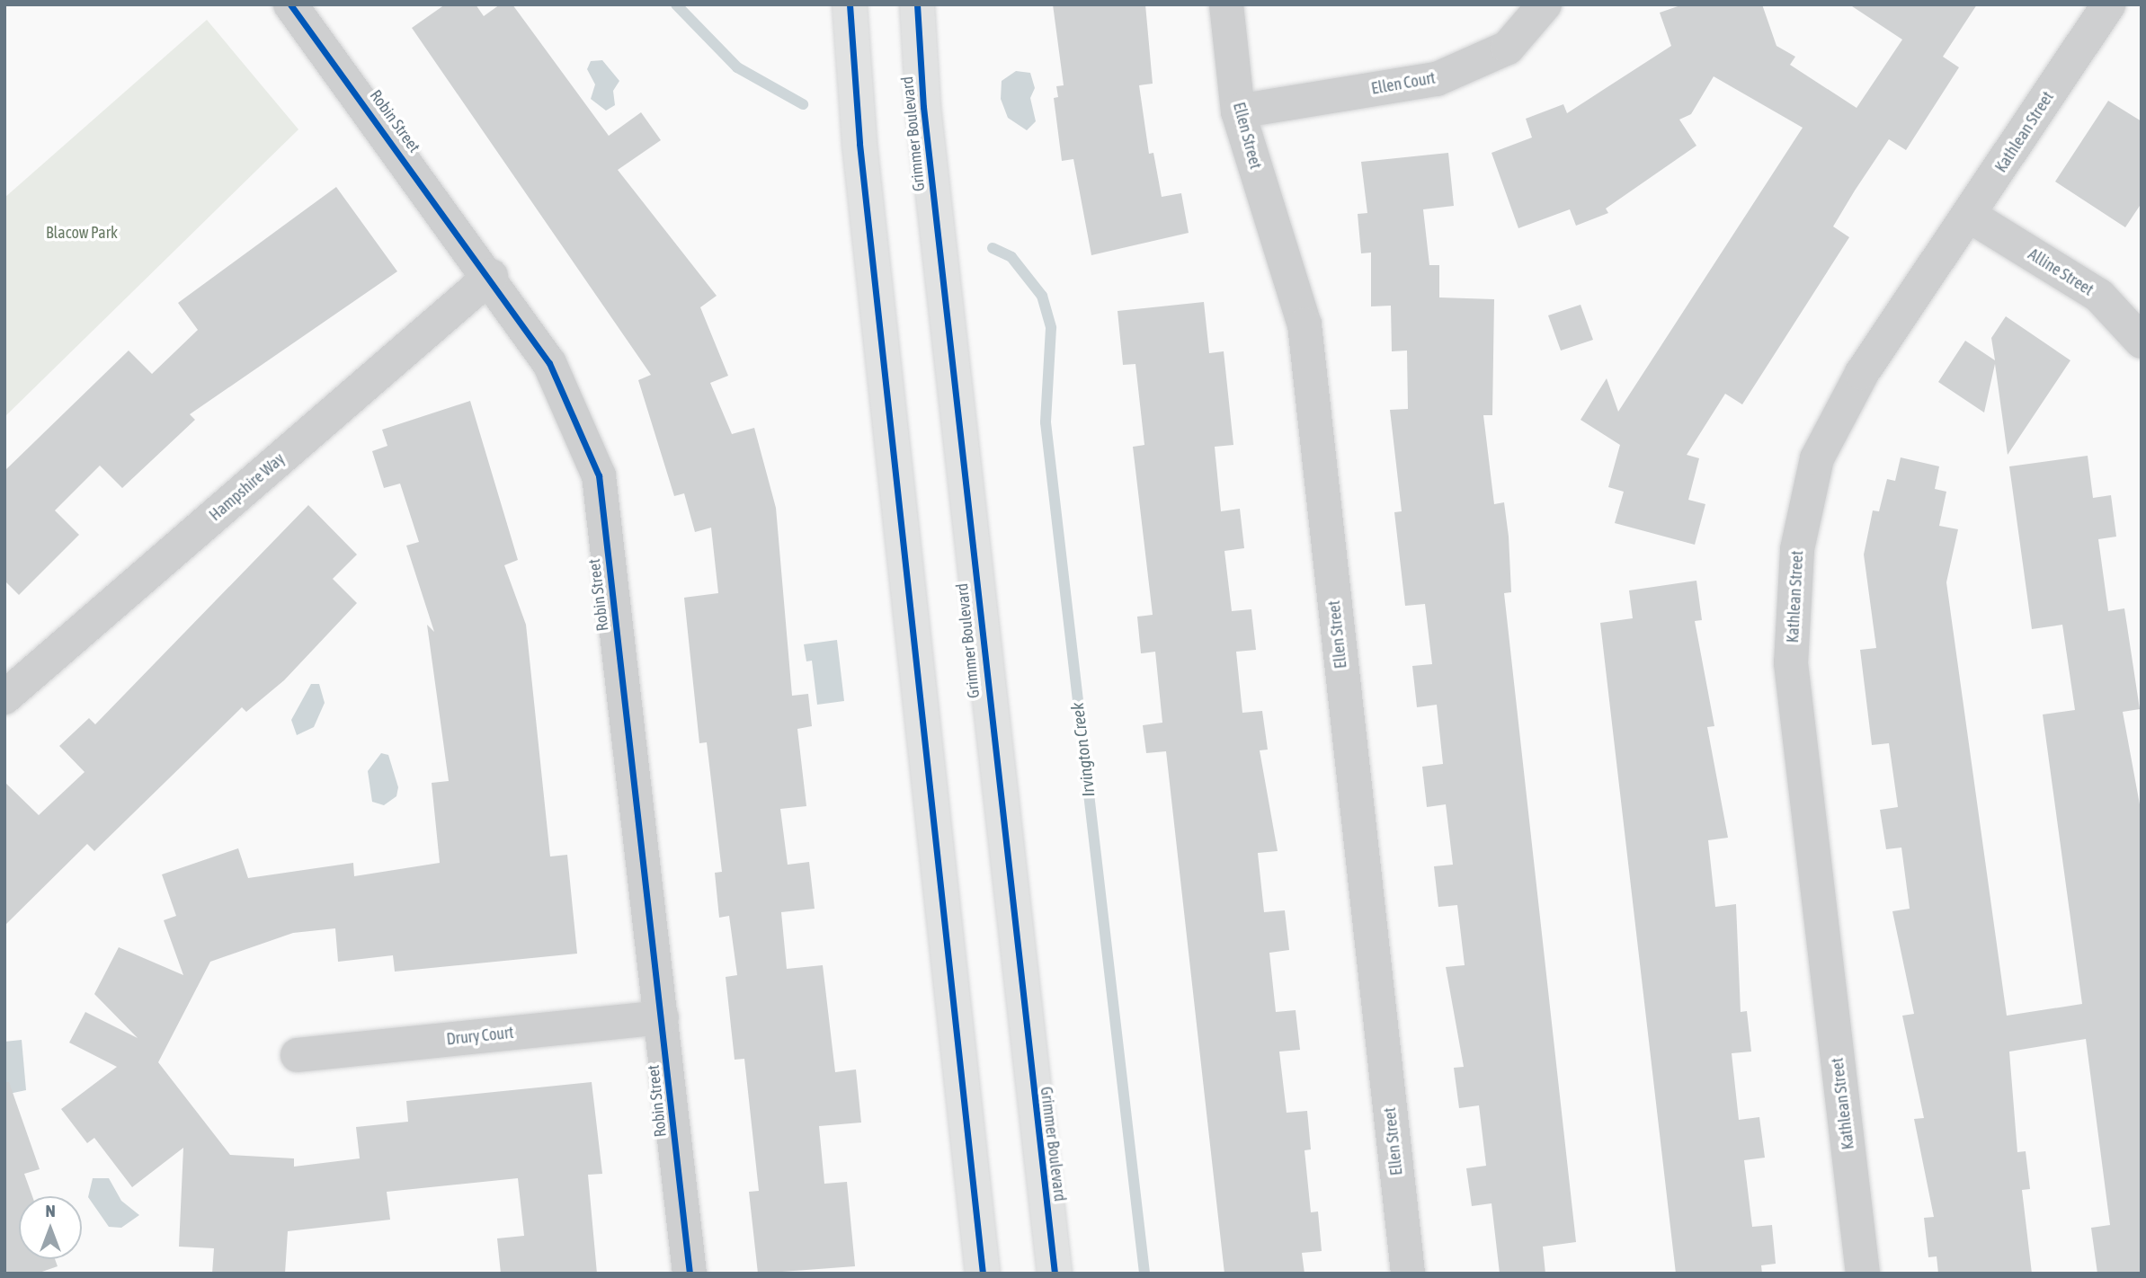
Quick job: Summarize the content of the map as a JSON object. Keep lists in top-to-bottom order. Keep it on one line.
{"streets":{"main road":["Grimmer Boulevard"],"street":["Ellen Court","Robin Street","Kathlean Street","Ellen Street","Alline Street","Hampshire Way","Drury Court"]},"crossings":[["Ellen Court","Ellen Street"],["Robin Street","Hampshire Way"],["Robin Street","Drury Court"],["Kathlean Street","Alline Street"]],"water":["Irvington Creek"],"parks":["Blacow Park"],"north":"top"}
